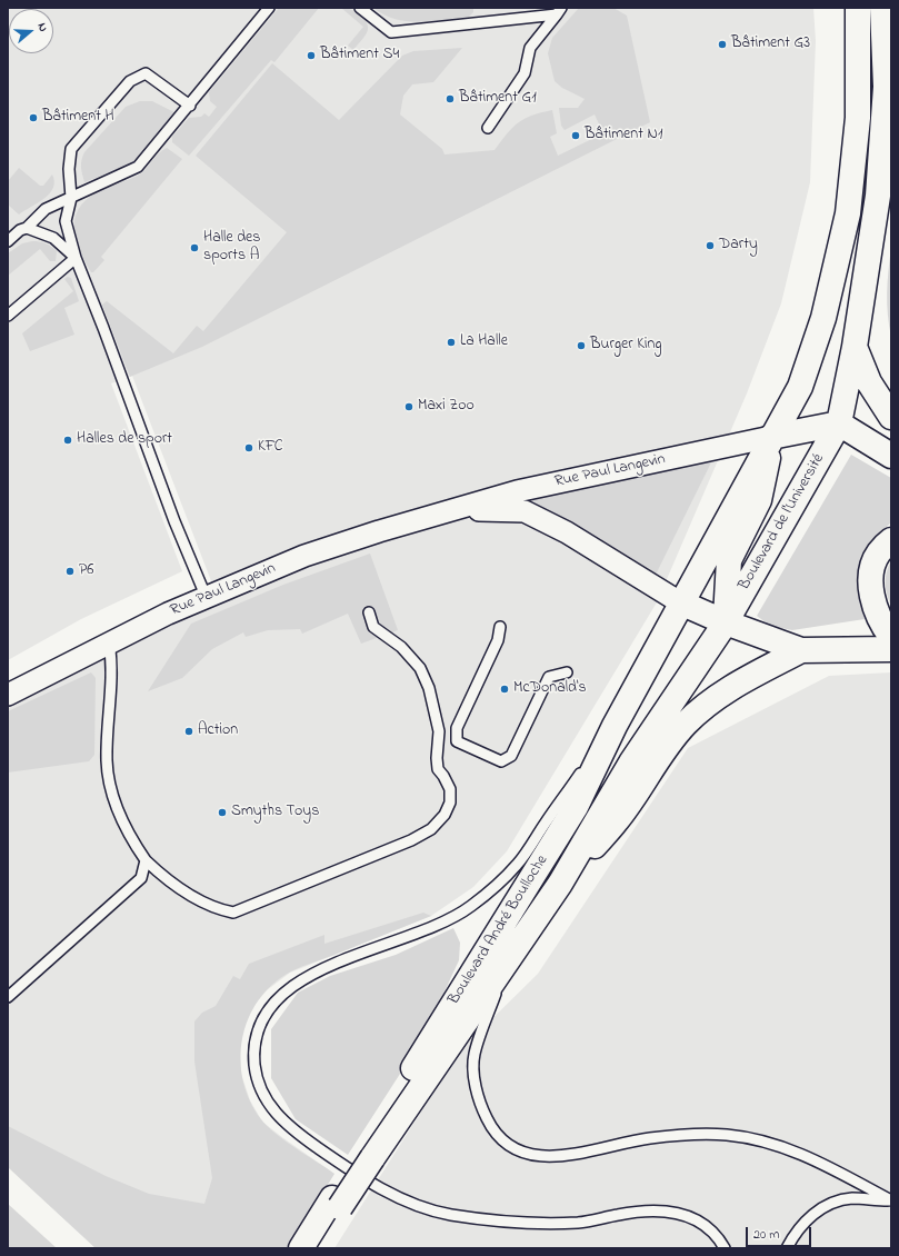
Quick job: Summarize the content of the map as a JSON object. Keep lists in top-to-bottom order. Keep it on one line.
{"streets":{"main road":["Boulevard de l'Université","Boulevard André Boulloche"],"street":["Rue Paul Langevin"]},"crossings":[["Rue Paul Langevin","Boulevard de l'Université"],["Rue Paul Langevin","Boulevard André Boulloche"],["Boulevard de l'Université","Boulevard André Boulloche"]],"places":["Bâtiment G3","Bâtiment S4","Bâtiment G1","Bâtiment H","Bâtiment N1","Darty","Halle des sports A","La Halle","Burger King","Maxi Zoo","Halles de sport","KFC","P6","McDonald's","Action","Smyths Toys"],"scale_bar":"20 m","north":"right"}
